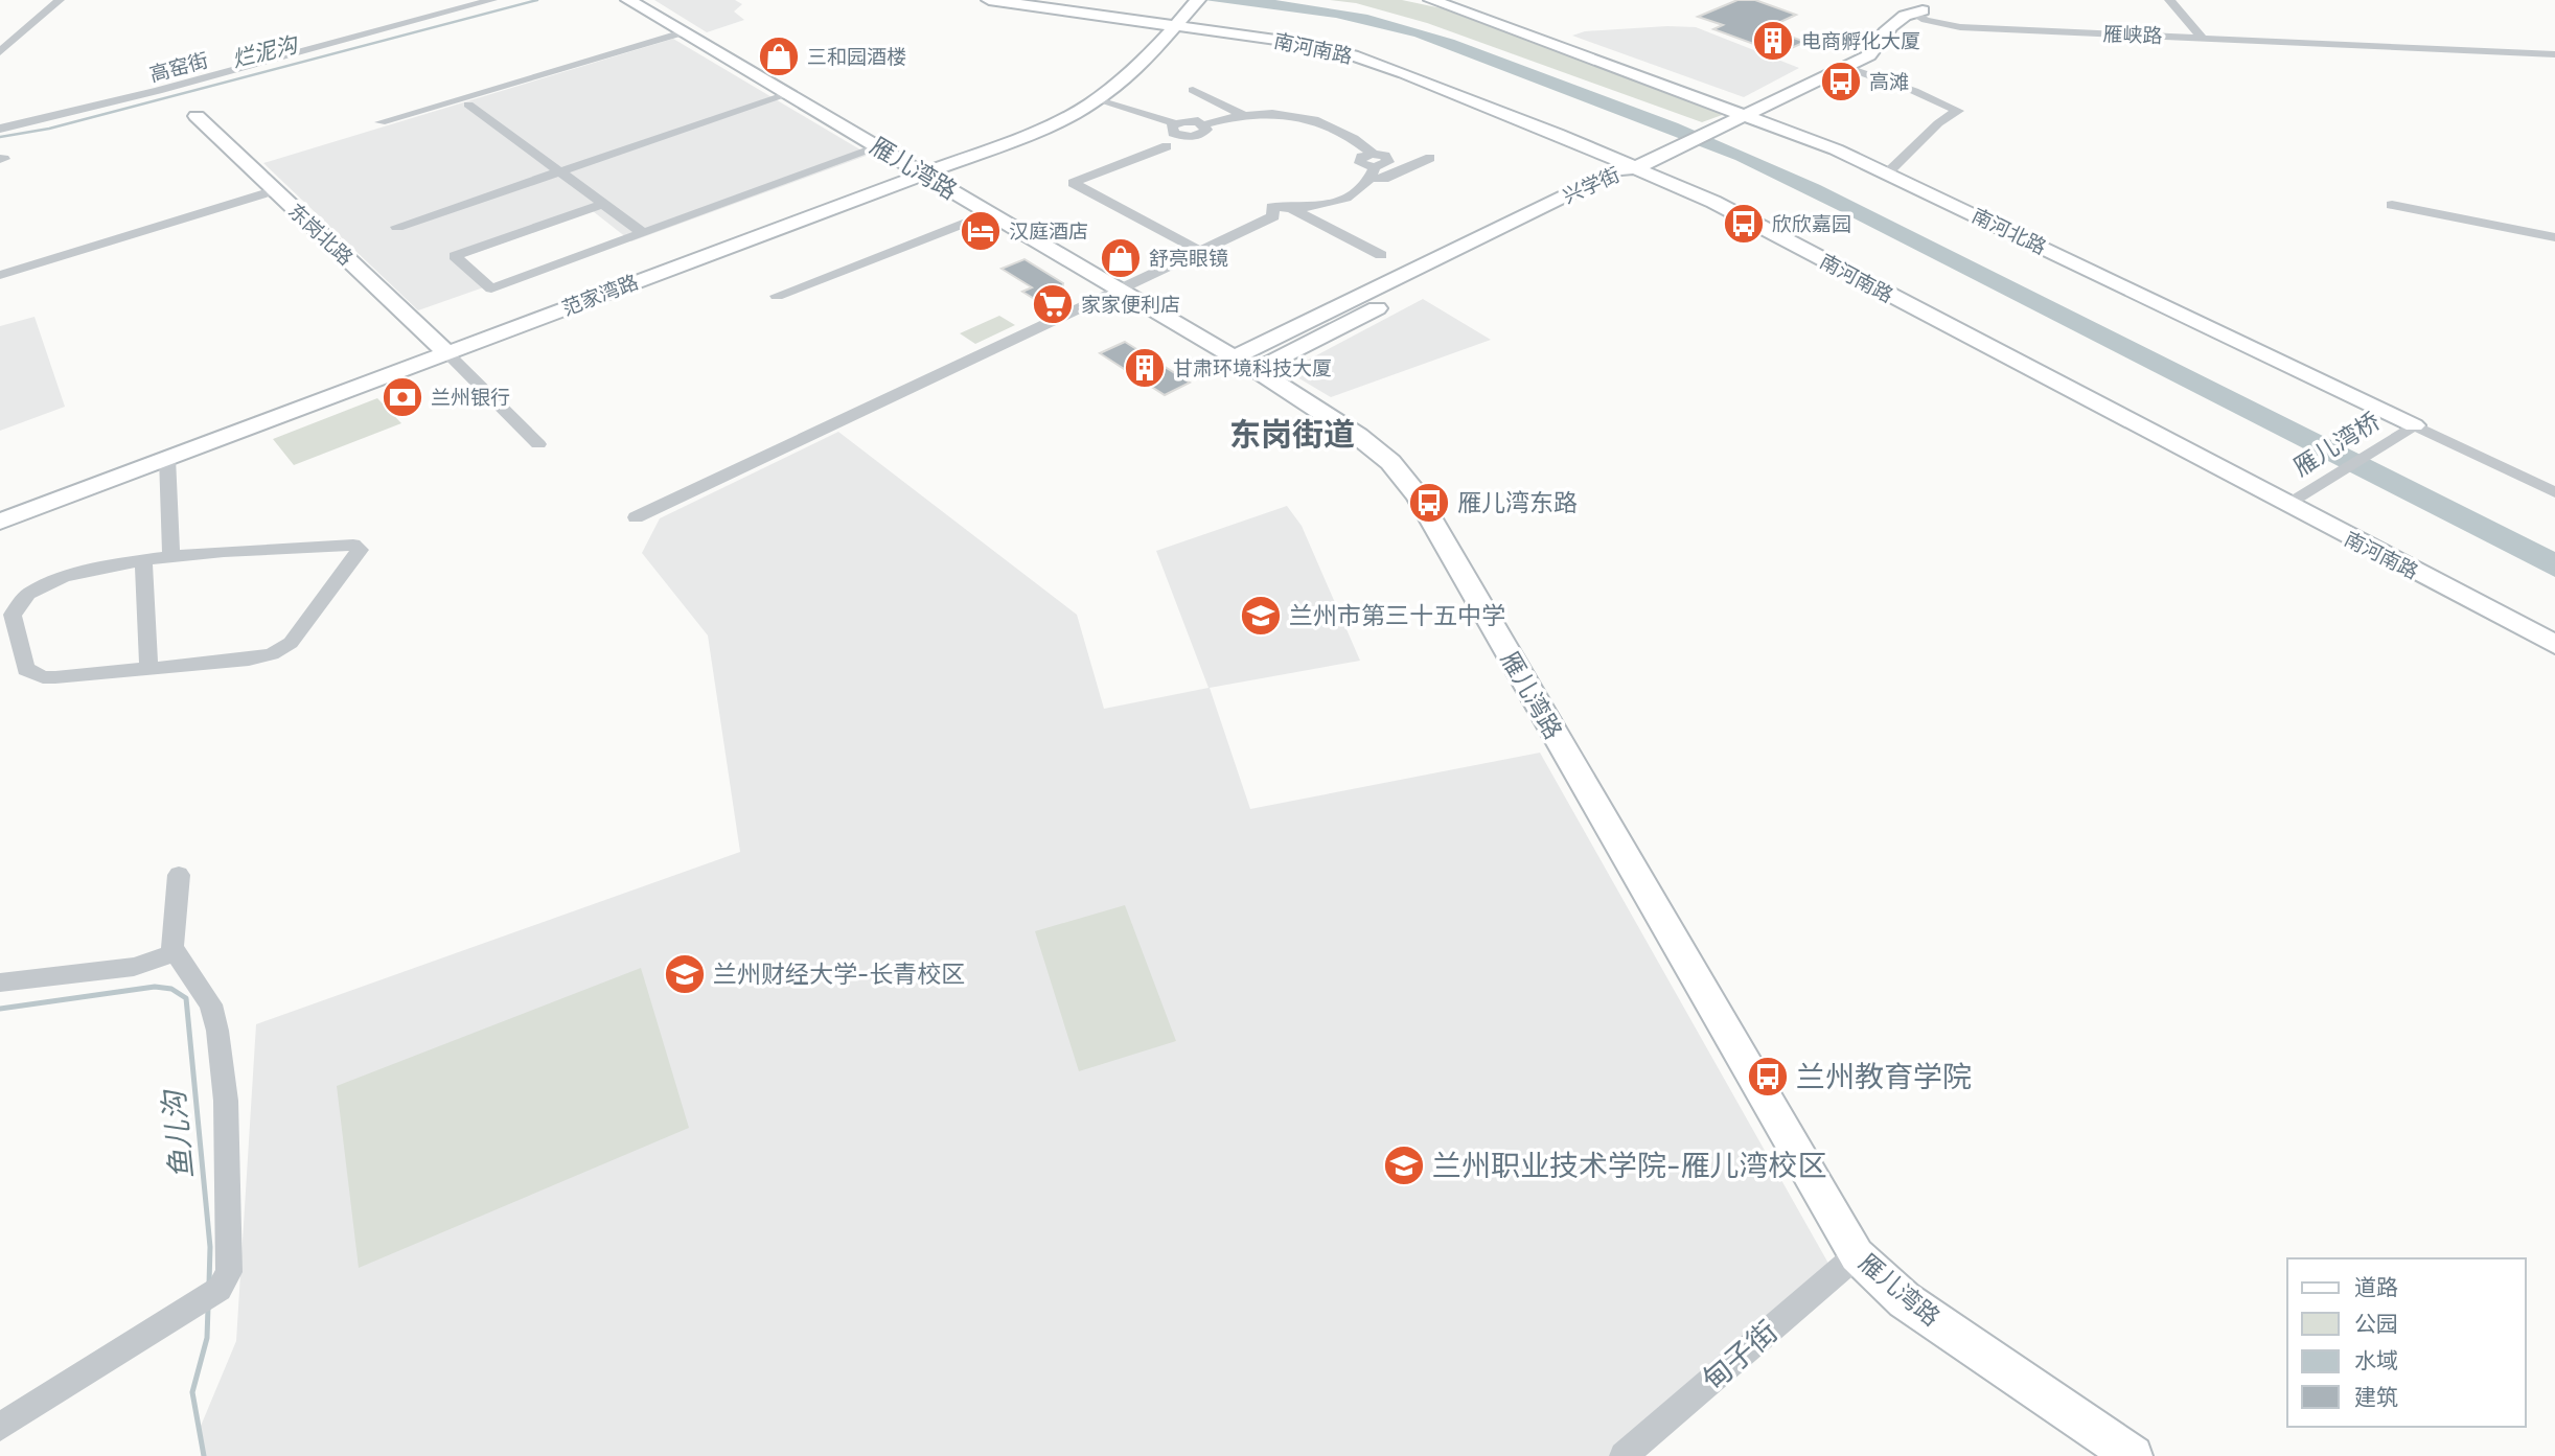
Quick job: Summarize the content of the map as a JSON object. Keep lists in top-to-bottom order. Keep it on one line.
{"streets":{"street":["雁峡路","南河南路","高窑街","雁儿湾路","兴学街","南河北路","东岗北路","范家湾路","雁儿湾桥","甸子街"]},"crossings":[["南河南路","兴学街"],["南河南路","范家湾路"],["南河南路","雁儿湾桥"],["雁儿湾路","兴学街"],["雁儿湾路","范家湾路"],["雁儿湾路","甸子街"],["兴学街","南河北路"],["南河北路","雁儿湾桥"],["东岗北路","范家湾路"]],"districts":["东岗街道"],"water":["烂泥沟","鱼儿沟"],"places":{"building":["电商孵化大厦","甘肃环境科技大厦"],"shop":["三和园酒楼","舒亮眼镜"],"bus stop":["高滩","欣欣嘉园","雁儿湾东路","兰州教育学院"],"hotel":["汉庭酒店"],"supermarket":["家家便利店"],"bank":["兰州银行"],"school or university":["兰州市第三十五中学","兰州财经大学-长青校区","兰州职业技术学院-雁儿湾校区"]},"legend":["道路","公园","水域","建筑"]}
